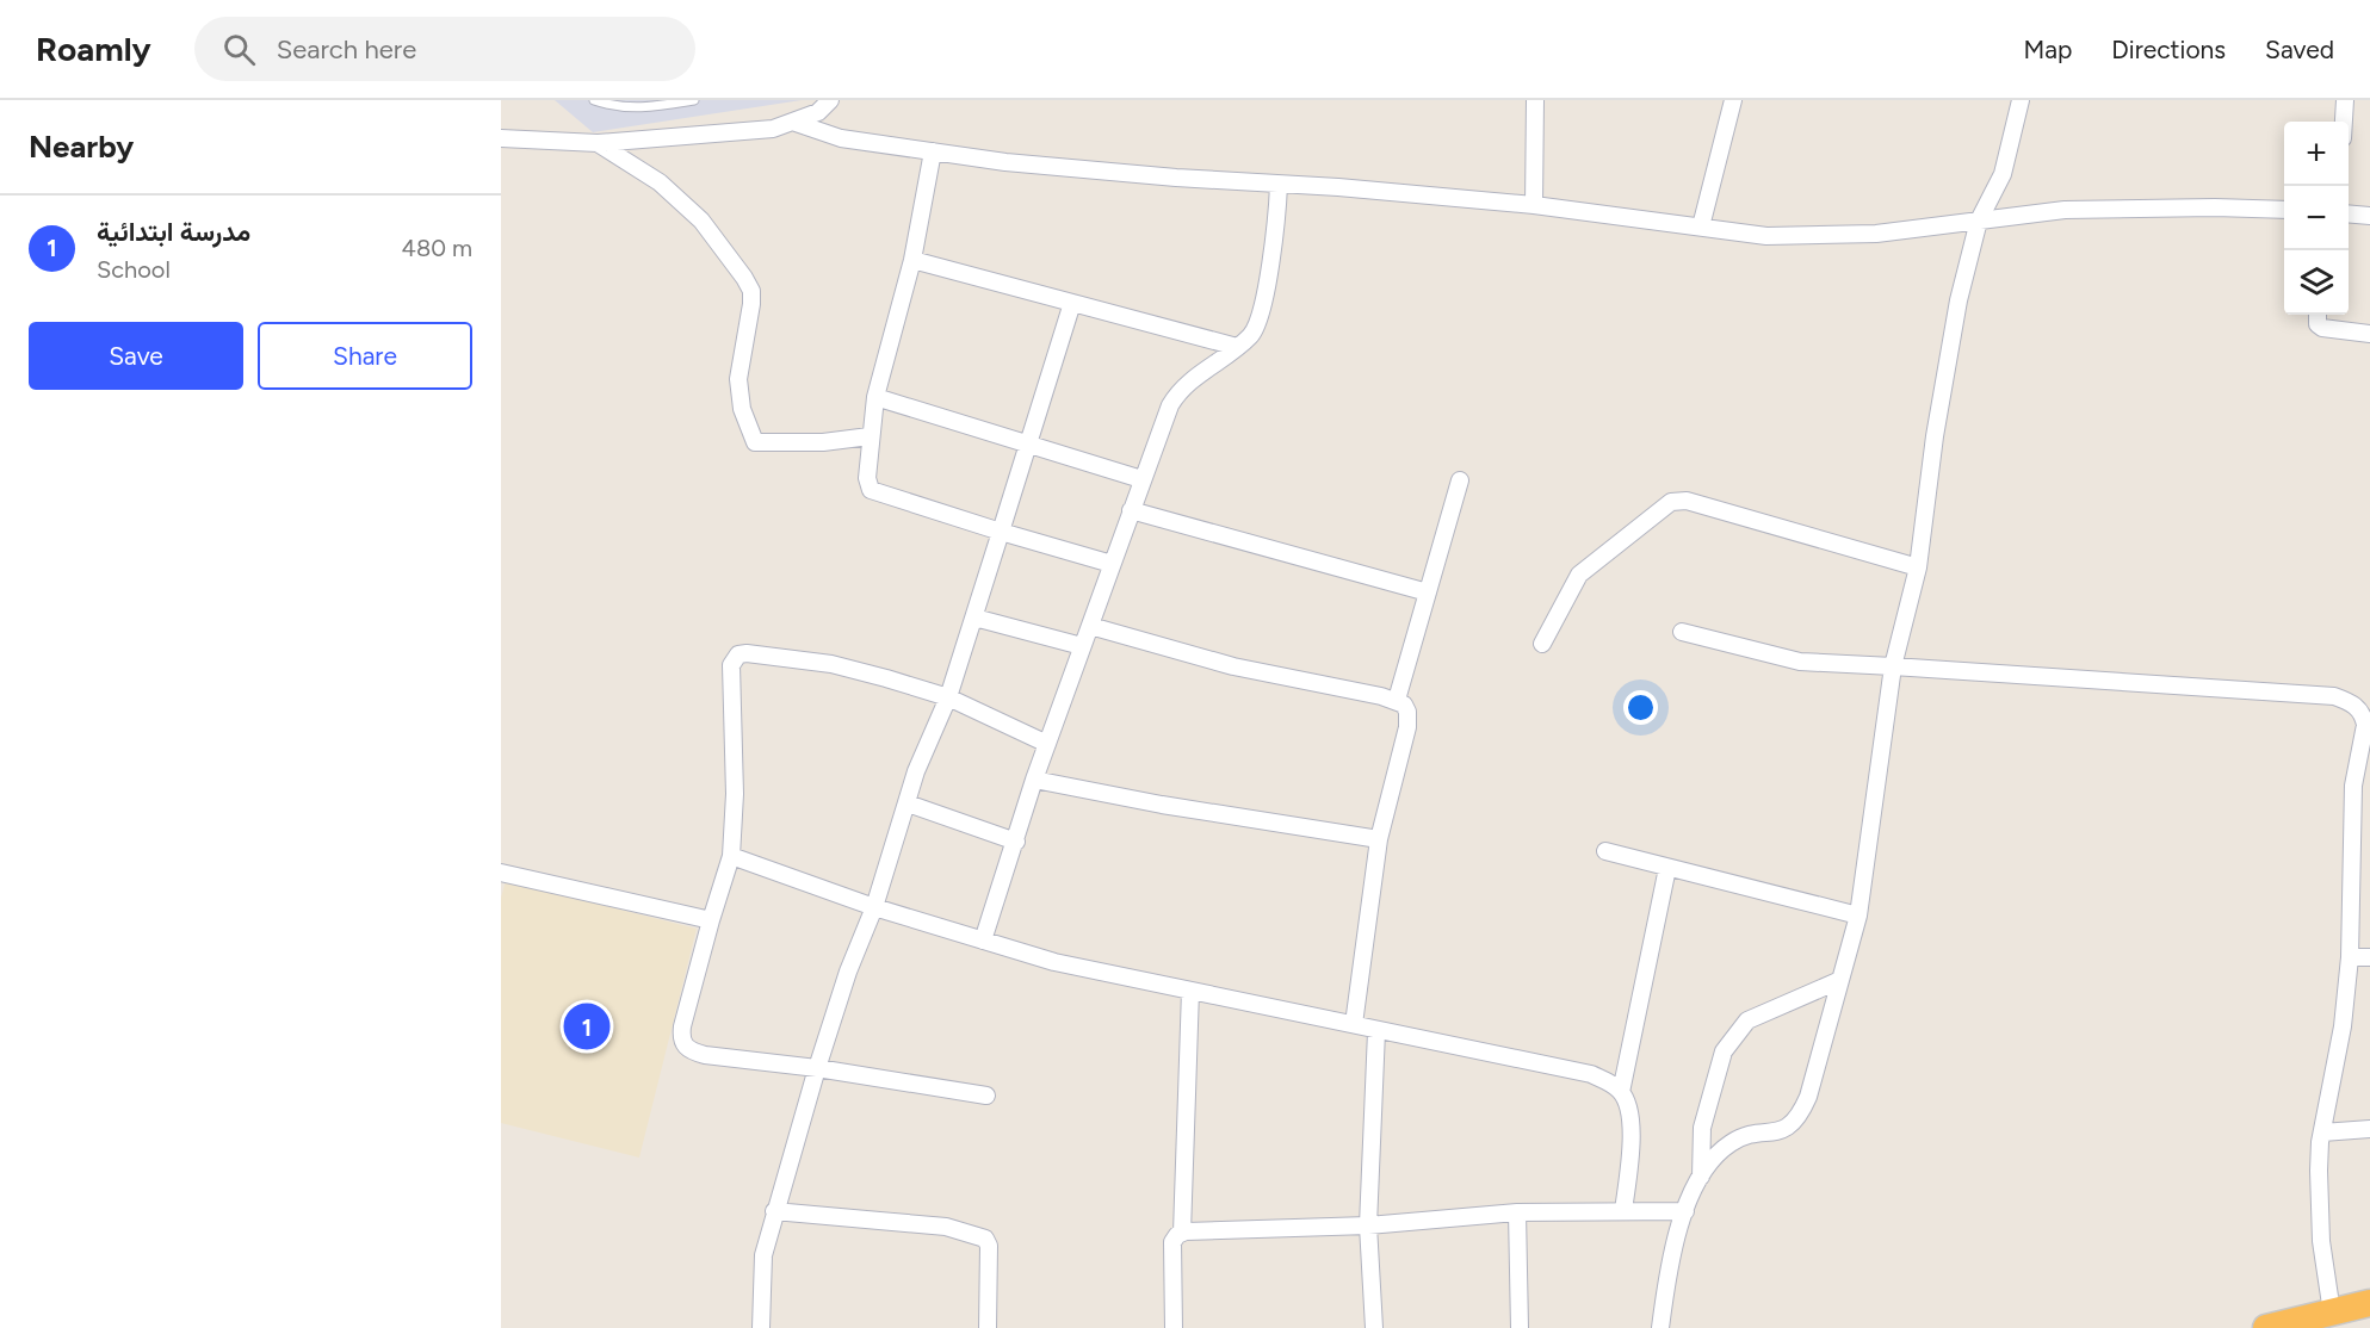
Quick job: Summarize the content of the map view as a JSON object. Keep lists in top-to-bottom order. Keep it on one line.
{"page":{"header":"Roamly","search":"Search here","nav":["Map","Directions","Saved"],"heading":"Nearby","map_buttons":["+","−"],"list":[{"mark":"1","name":"مدرسة ابتدائية","note":"School","value":"480 m"}],"buttons":["Save","Share"],"pins":"1"}}
